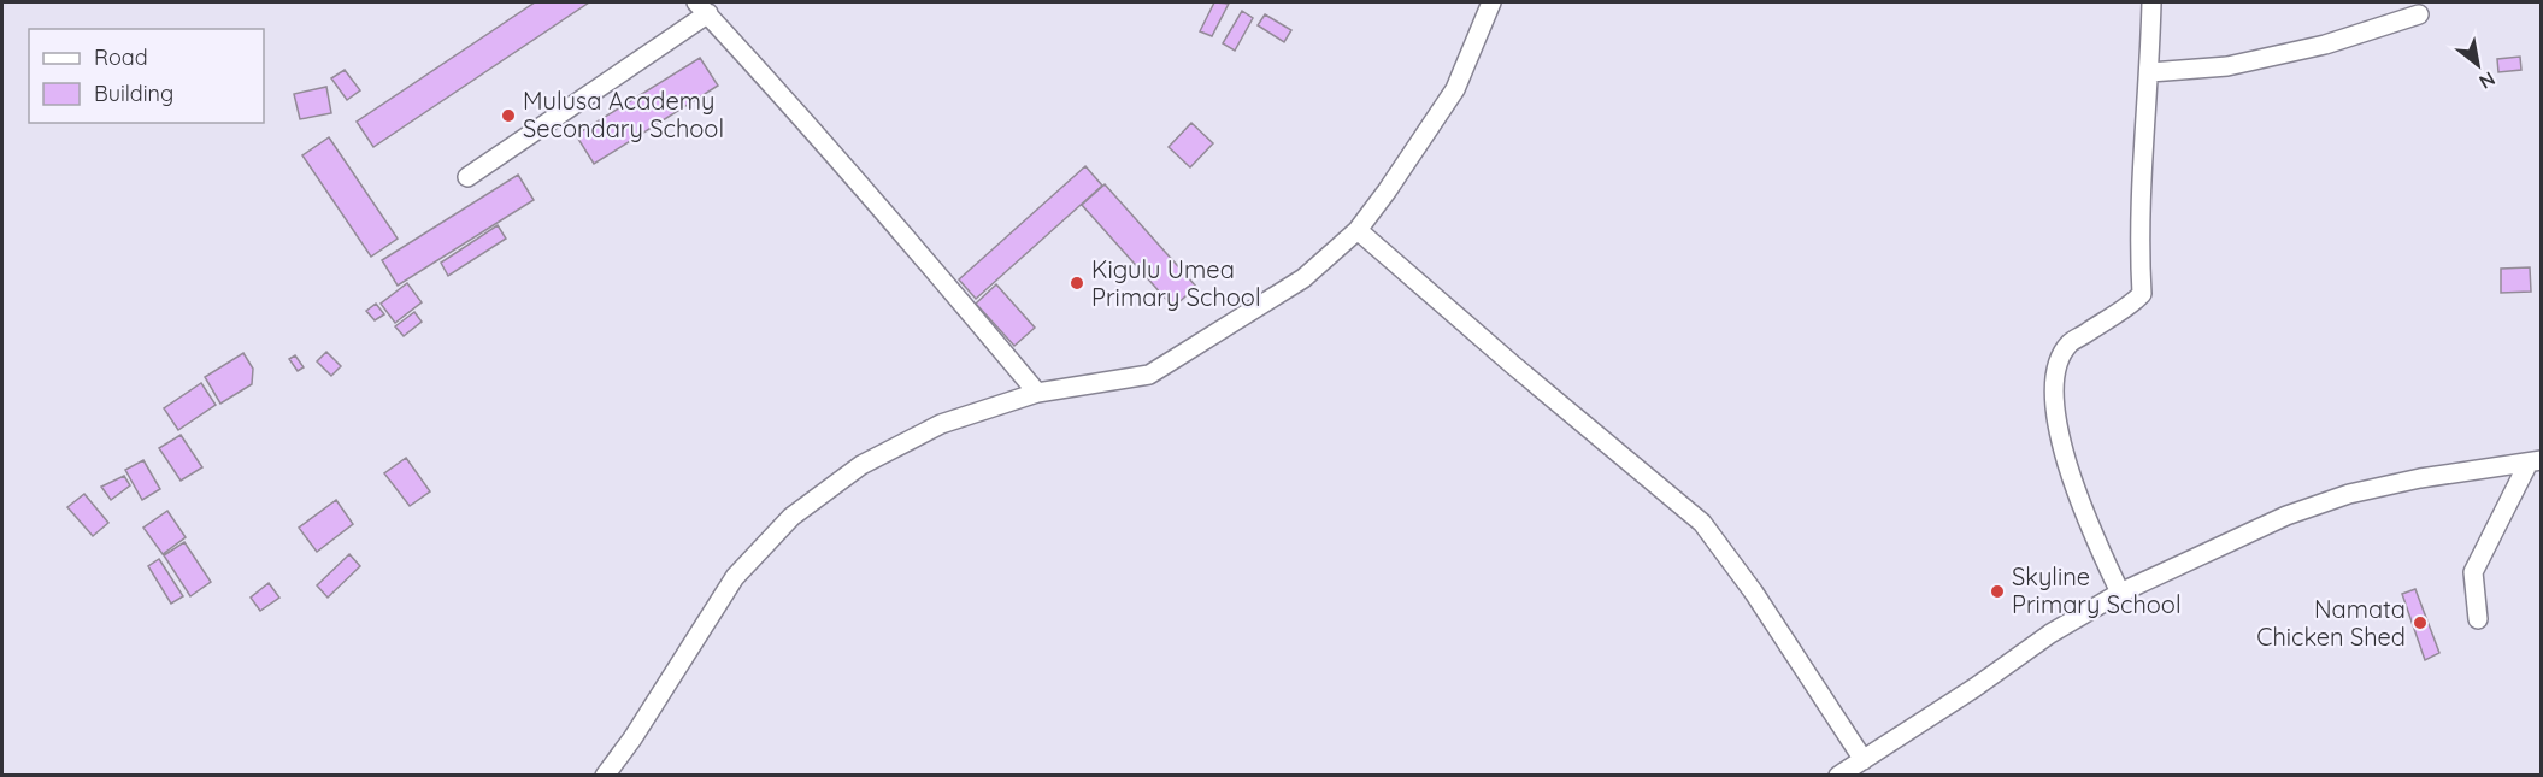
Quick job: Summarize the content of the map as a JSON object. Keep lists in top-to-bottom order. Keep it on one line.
{"places":["Mulusa Academy Secondary School","Kigulu Umea Primary School","Skyline Primary School","Namata Chicken Shed"],"legend":["Road","Building"],"north":"bottom right"}
